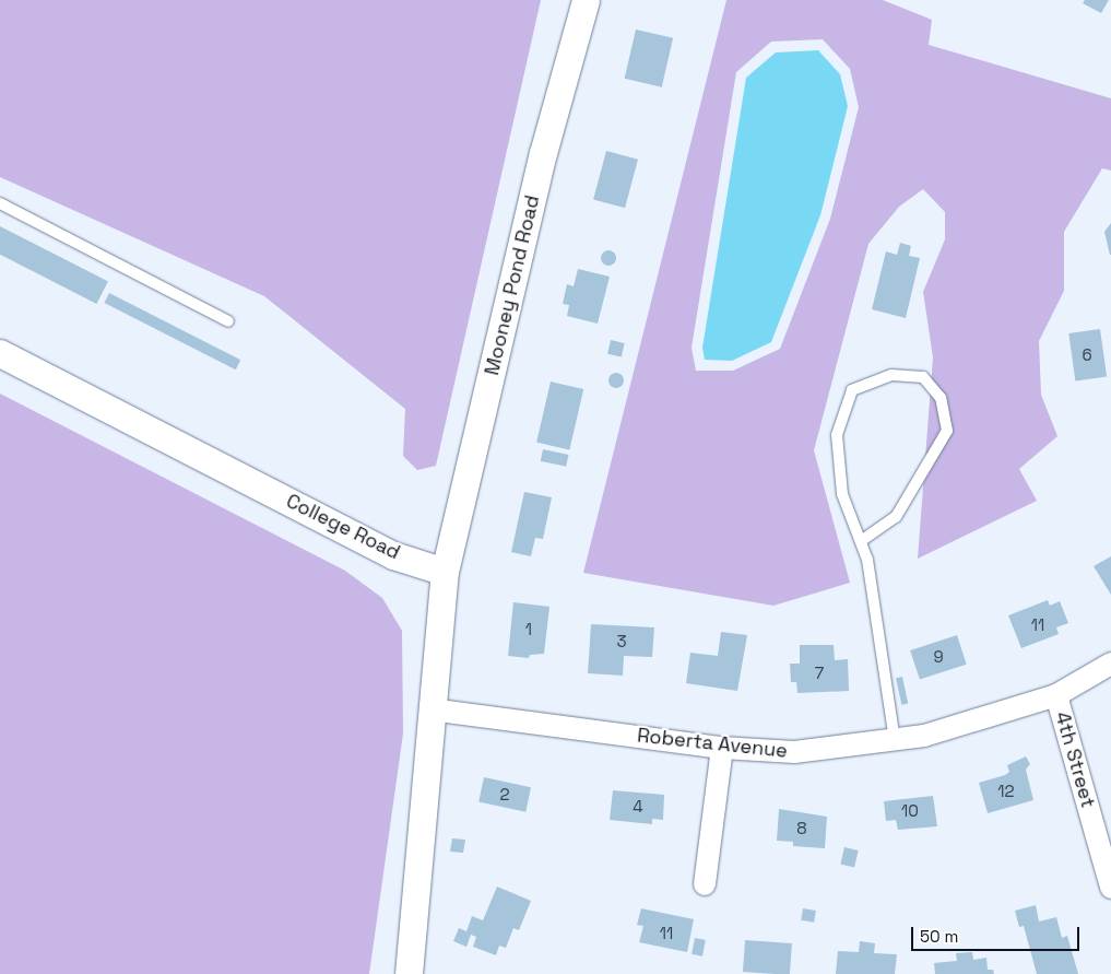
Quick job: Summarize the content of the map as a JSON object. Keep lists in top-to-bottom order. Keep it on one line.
{"streets":{"street":["Mooney Pond Road","College Road","Roberta Avenue","4th Street"]},"crossings":[["Mooney Pond Road","College Road"],["Roberta Avenue","4th Street"]],"house_numbers":["6","11","1","3","9","7","12","2","4","10","8","11"],"scale_bar":"50 m"}
